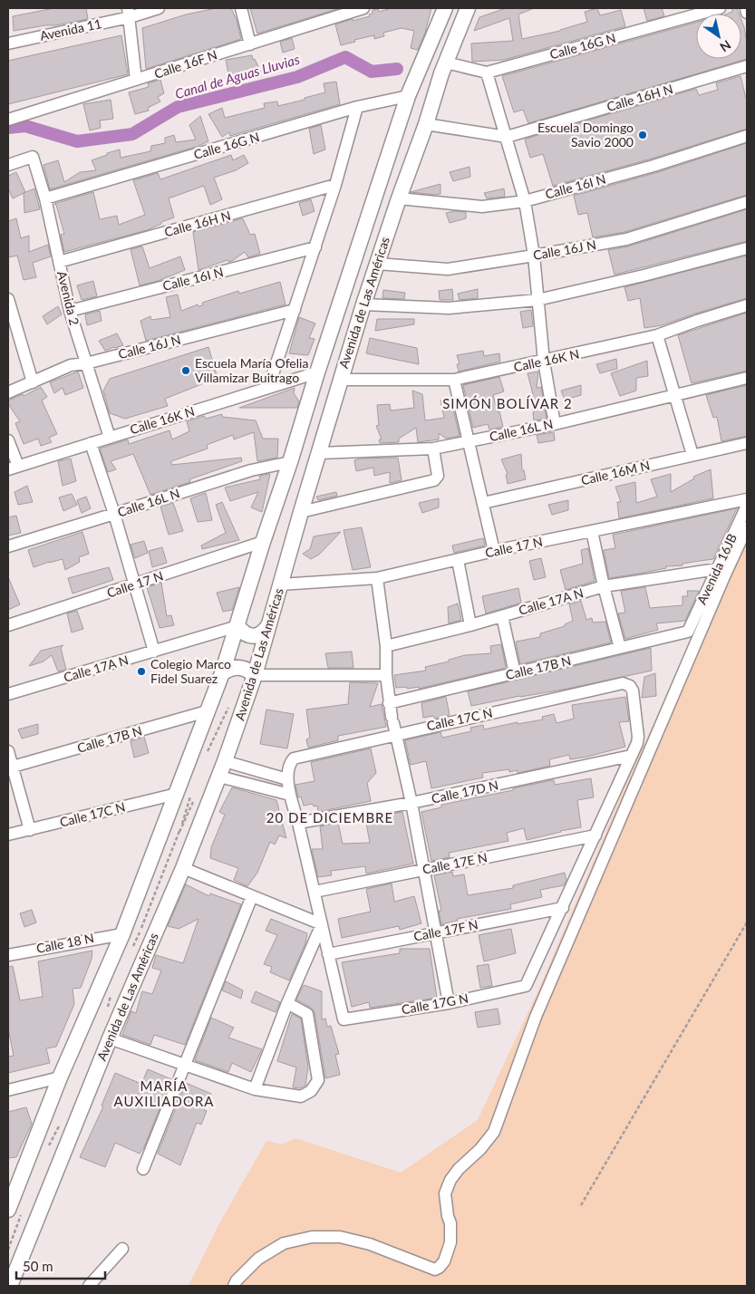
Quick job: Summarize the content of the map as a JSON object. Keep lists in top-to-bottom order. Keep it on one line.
{"streets":{"main road":["Avenida de Las Américas"],"street":["Avenida 11","Calle 16G N","Calle 16F N","Calle 16H N","Calle 16I N","Calle 16J N","Avenida 2","Calle 16K N","Calle 16L N","Calle 16M N","Calle 17 N","Avenida 16JB","Calle 17A N","Calle 17B N","Calle 17C N","Calle 17D N","Calle 17E N","Calle 17F N","Calle 18 N","Calle 17G N"]},"crossings":[["Calle 16G N","Avenida 2"],["Calle 16G N","Avenida de Las Américas"],["Calle 16H N","Avenida 2"],["Calle 16H N","Avenida de Las Américas"],["Calle 16I N","Avenida 2"],["Calle 16I N","Avenida de Las Américas"],["Calle 16J N","Avenida 2"],["Calle 16J N","Avenida de Las Américas"],["Avenida 2","Calle 16K N"],["Avenida de Las Américas","Calle 16K N"],["Avenida de Las Américas","Calle 16L N"],["Avenida de Las Américas","Calle 17 N"],["Avenida de Las Américas","Calle 17A N"],["Avenida de Las Américas","Calle 17B N"],["Avenida de Las Américas","Calle 17C N"],["Avenida de Las Américas","Calle 18 N"],["Avenida 16JB","Calle 17A N"],["Avenida 16JB","Calle 17B N"],["Calle 17C N","Calle 17D N"],["Calle 17F N","Calle 17G N"]],"districts":["SIMÓN BOLÍVAR 2","20 DE DICIEMBRE","MARÍA AUXILIADORA"],"water":["Canal de Aguas Lluvias"],"places":["Escuela Domingo Savio 2000","Escuela María Ofelia Villamizar Buitrago","Colegio Marco Fidel Suarez"],"scale_bar":"50 m","north":"bottom right"}
